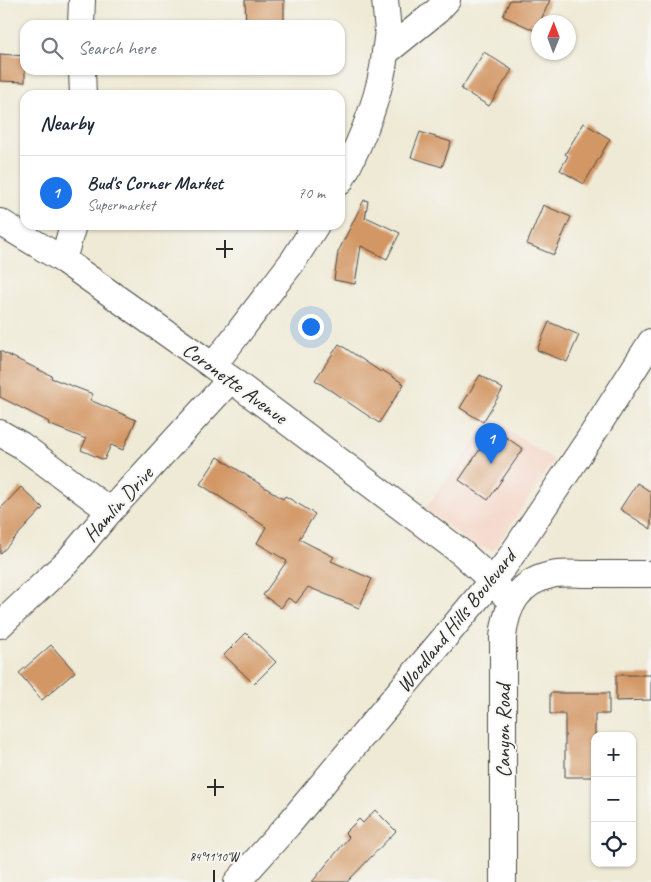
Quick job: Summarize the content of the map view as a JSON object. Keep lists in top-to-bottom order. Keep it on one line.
{"streets":{"street":["Coronette Avenue","Hamlin Drive","Woodland Hills Boulevard","Canyon Road"]},"crossings":[["Coronette Avenue","Hamlin Drive"],["Coronette Avenue","Woodland Hills Boulevard"],["Coronette Avenue","Canyon Road"]],"north":"top","page":{"search":"Search here","heading":"Nearby","list":[{"mark":"1","name":"Bud's Corner Market","note":"Supermarket","value":"70 m"}],"pins":"1","map_buttons":["+","−"]},"coordinates":["84°11'10\"W"]}
